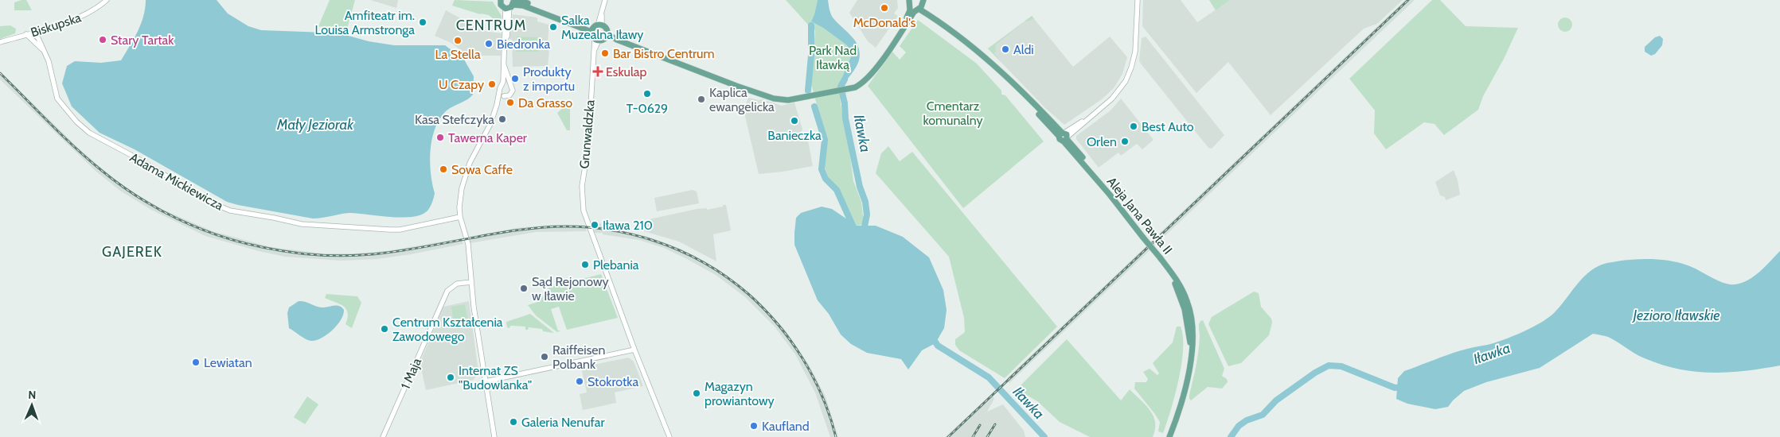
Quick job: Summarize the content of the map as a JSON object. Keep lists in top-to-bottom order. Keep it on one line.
{"streets":{"main road":["Aleja Jana Pawła II"],"street":["Biskupska","Grunwaldzka","Adama Mickiewicza","1 Maja"]},"crossings":[["Biskupska","Adama Mickiewicza"]],"districts":["CENTRUM","GAJEREK"],"water":["Mały Jeziorak","Iławka","Jezioro Iławskie"],"parks":["Park Nad Iławką","Cmentarz komunalny"],"places":{"other":["McDonald's","Amfiteatr im. Louisa Armstronga","Salka Muzealna Iławy","Stary Tartak","La Stella","Biedronka","Aldi","Bar Bistro Centrum","Produkty z importu","U Czapy","T-0629","Kaplica ewangelicka","Da Grasso","Kasa Stefczyka","Banieczka","Best Auto","Tawerna Kaper","Orlen","Sowa Caffe","Iława 210","Plebania","Sąd Rejonowy w Iławie","Centrum Kształcenia Zawodowego","Raiffeisen Polbank","Lewiatan","Internat ZS \"Budowlanka\"","Stokrotka","Magazyn prowiantowy","Galeria Nenufar","Kaufland"],"health":["Eskulap"]},"north":"top"}
